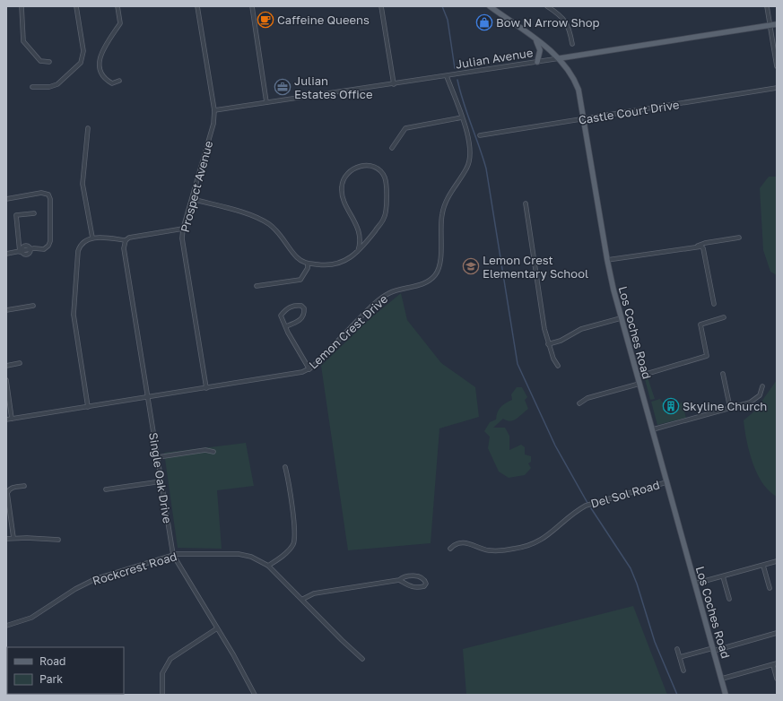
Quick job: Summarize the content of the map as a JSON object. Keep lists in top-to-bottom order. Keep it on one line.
{"streets":{"main road":["Julian Avenue","Los Coches Road"],"street":["Castle Court Drive","Prospect Avenue","Lemon Crest Drive","Single Oak Drive","Del Sol Road","Rockcrest Road"]},"crossings":[["Julian Avenue","Prospect Avenue"],["Julian Avenue","Lemon Crest Drive"],["Julian Avenue","Los Coches Road"],["Castle Court Drive","Los Coches Road"],["Prospect Avenue","Lemon Crest Drive"],["Lemon Crest Drive","Single Oak Drive"],["Los Coches Road","Del Sol Road"],["Single Oak Drive","Rockcrest Road"]],"places":{"cafe":["Caffeine Queens"],"shop":["Bow N Arrow Shop"],"office":["Julian Estates Office"],"school or university":["Lemon Crest Elementary School"],"building":["Skyline Church"]},"legend":["Road","Park"]}
